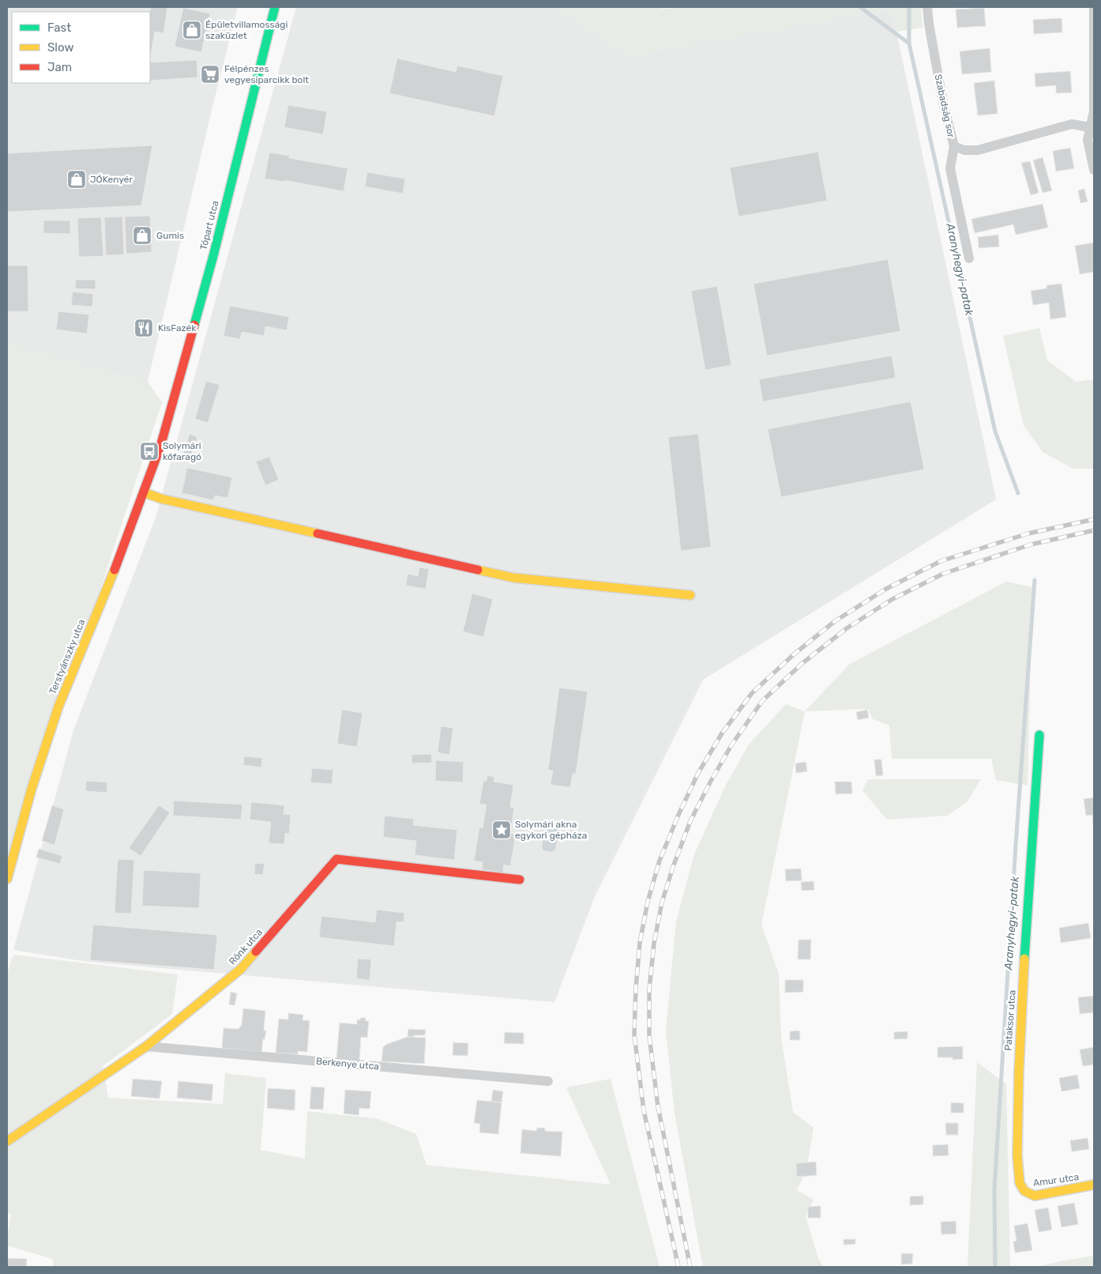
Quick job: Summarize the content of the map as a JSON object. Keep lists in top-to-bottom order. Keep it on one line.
{"streets":{"street":["Szabadság sor","Tópart utca","Terstyánszky utca","Rönk utca","Pataksor utca","Berkenye utca","Amur utca"]},"crossings":[["Tópart utca","Terstyánszky utca"],["Rönk utca","Berkenye utca"],["Pataksor utca","Amur utca"]],"water":["Aranyhegyi-patak"],"places":{"shop":["Épületvillamossági szaküzlet","JÓKenyér","Gumis"],"supermarket":["Félpénzes vegyesiparcikk bolt"],"restaurant":["KisFazék"],"bus stop":["Solymári kőfaragó"],"place":["Solymári akna egykori gépháza"]},"legend":["Fast","Slow","Jam"]}
